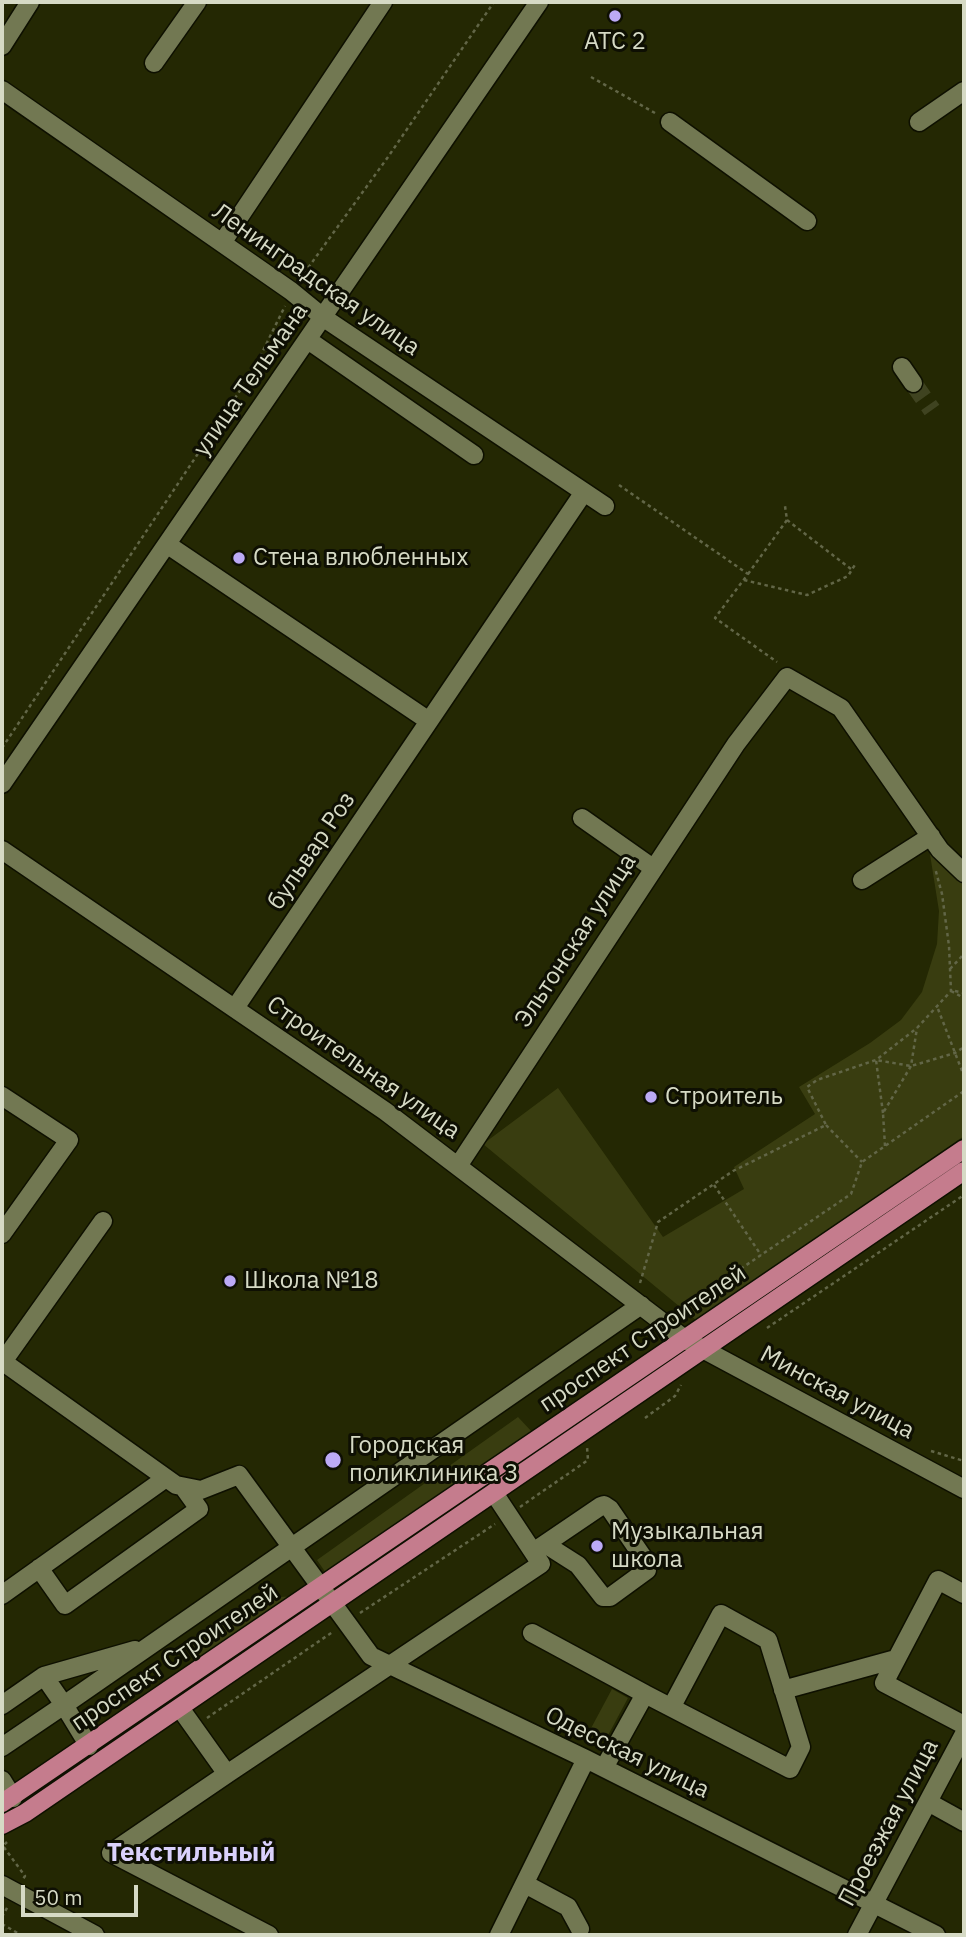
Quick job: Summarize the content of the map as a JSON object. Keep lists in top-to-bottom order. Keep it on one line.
{"streets":{"main road":["проспект Строителей"],"street":["Ленинградская улица","улица Тельмана","бульвар Роз","Эльтонская улица","Строительная улица","Минская улица","Одесская улица","Проезжая улица"]},"crossings":[["Ленинградская улица","улица Тельмана"],["Ленинградская улица","бульвар Роз"],["бульвар Роз","Строительная улица"],["Эльтонская улица","Строительная улица"],["Строительная улица","проспект Строителей"],["Строительная улица","Минская улица"],["проспект Строителей","Минская улица"],["проспект Строителей","Одесская улица"],["Одесская улица","Проезжая улица"]],"districts":["Текстильный"],"places":["АТС 2","Стена влюбленных","Строитель","Школа №18","Городская поликлиника 3","Музыкальная школа"],"scale_bar":"50 m"}
